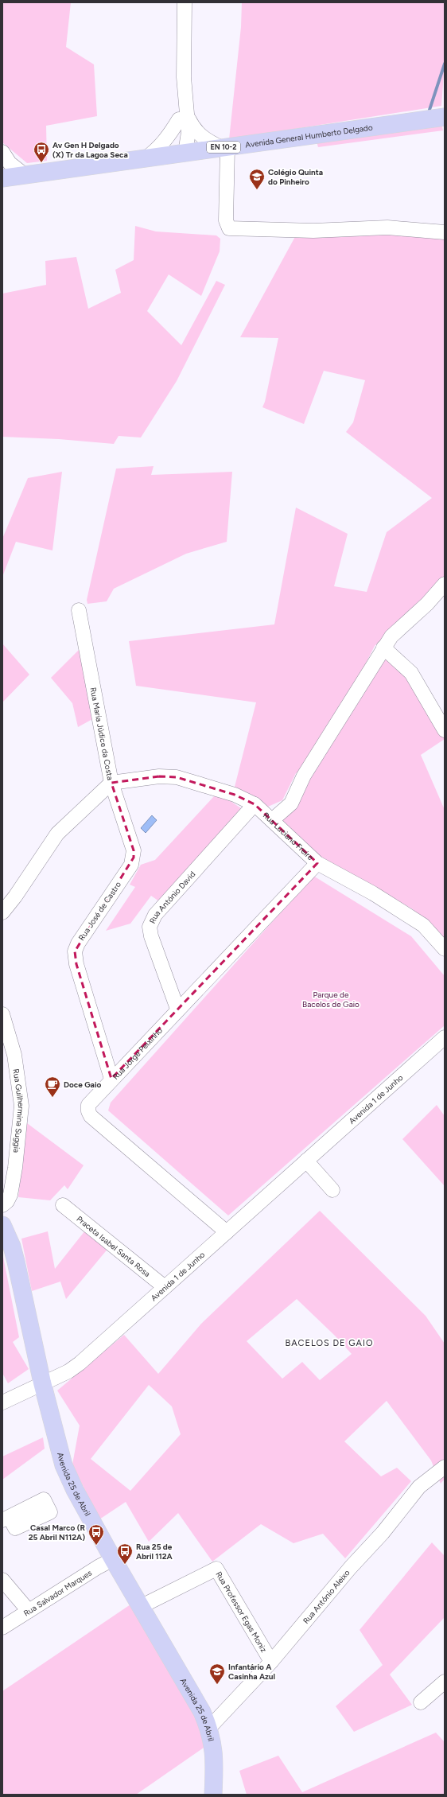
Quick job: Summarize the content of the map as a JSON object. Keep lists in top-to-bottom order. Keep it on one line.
{"streets":{"main road":["Avenida General Humberto Delgado","EN 10-2","Avenida 25 de Abril"],"street":["Rua Maria Júdice da Costa","Rua Luciano Freire","Rua António David","Rua José de Castro","Rua Jorge Peixinho","Avenida 1 de Junho","Rua Guilhermina Suggia","Praceta Isabel Santa Rosa","Rua Salvador Marques","Rua António Aleixo","Rua Professor Egas Moniz"]},"crossings":[["Rua Maria Júdice da Costa","Rua Luciano Freire"],["Rua Maria Júdice da Costa","Rua José de Castro"],["Rua Luciano Freire","Rua António David"],["Rua Luciano Freire","Rua José de Castro"],["Rua Luciano Freire","Rua Jorge Peixinho"],["Rua António David","Rua Jorge Peixinho"],["Rua José de Castro","Rua Jorge Peixinho"],["Rua Jorge Peixinho","Avenida 1 de Junho"],["Avenida 1 de Junho","Praceta Isabel Santa Rosa"],["Avenida 1 de Junho","Avenida 25 de Abril"],["Avenida 25 de Abril","Rua Salvador Marques"],["Avenida 25 de Abril","Rua António Aleixo"],["Avenida 25 de Abril","Rua Professor Egas Moniz"],["Rua António Aleixo","Rua Professor Egas Moniz"]],"districts":["BACELOS DE GAIO"],"parks":["Parque de Bacelos de Gaio"],"places":{"bus stop":["Av Gen H Delgado (X) Tr da Lagoa Seca","Casal Marco (R 25 Abril N112A)","Rua 25 de Abril 112A"],"school or university":["Colégio Quinta do Pinheiro","Infantário A Casinha Azul"],"cafe":["Doce Gaio"]}}
